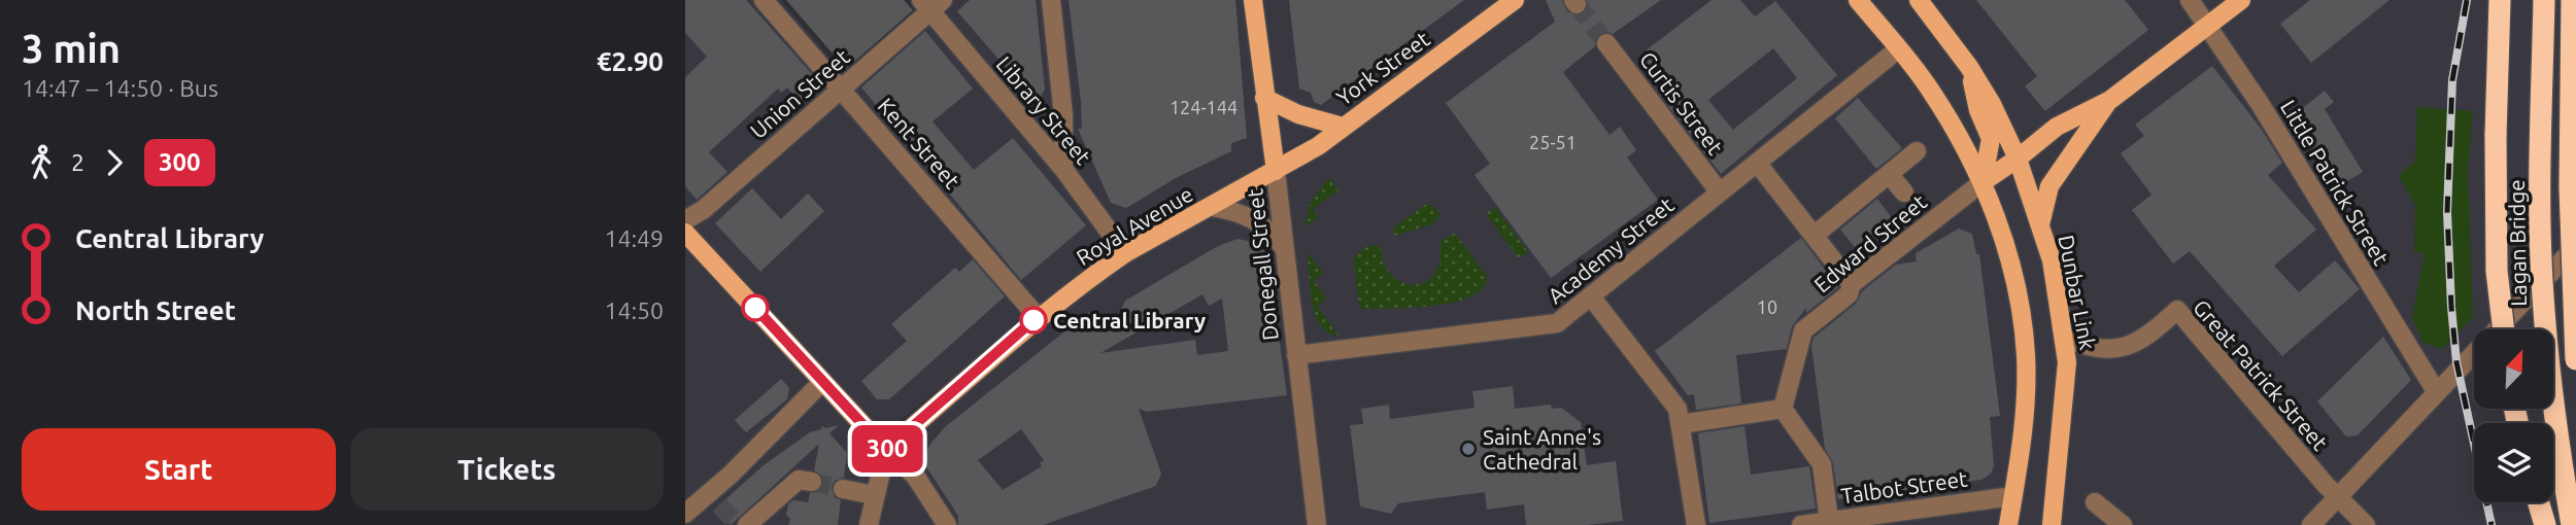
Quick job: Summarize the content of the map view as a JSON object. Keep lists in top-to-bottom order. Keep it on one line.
{"streets":{"highway":["Lagan Bridge"],"main road":["York Street","Royal Avenue","Donegall Street","Dunbar Link"],"street":["Union Street","Curtis Street","Library Street","Kent Street","Little Patrick Street","Edward Street","Academy Street","Great Patrick Street","Talbot Street"]},"crossings":[["York Street","Royal Avenue"],["York Street","Donegall Street"],["Union Street","Library Street"],["Union Street","Kent Street"],["Curtis Street","Academy Street"],["Library Street","Royal Avenue"],["Kent Street","Royal Avenue"],["Royal Avenue","Donegall Street"],["Academy Street","Donegall Street"],["Dunbar Link","Great Patrick Street"]],"places":["Central Library","Saint Anne's Cathedral"],"lines":["bus line 300"],"house_numbers":["124-144","25-51","10"],"north":"top right","page":{"heading":["3 min","14:47 – 14:50 · Bus","€2.90"],"on_map":"300","legs":["2","300"],"list":[{"name":"Central Library","value":"14:49"},{"name":"North Street","value":"14:50"}],"buttons":["Start","Tickets"]}}
